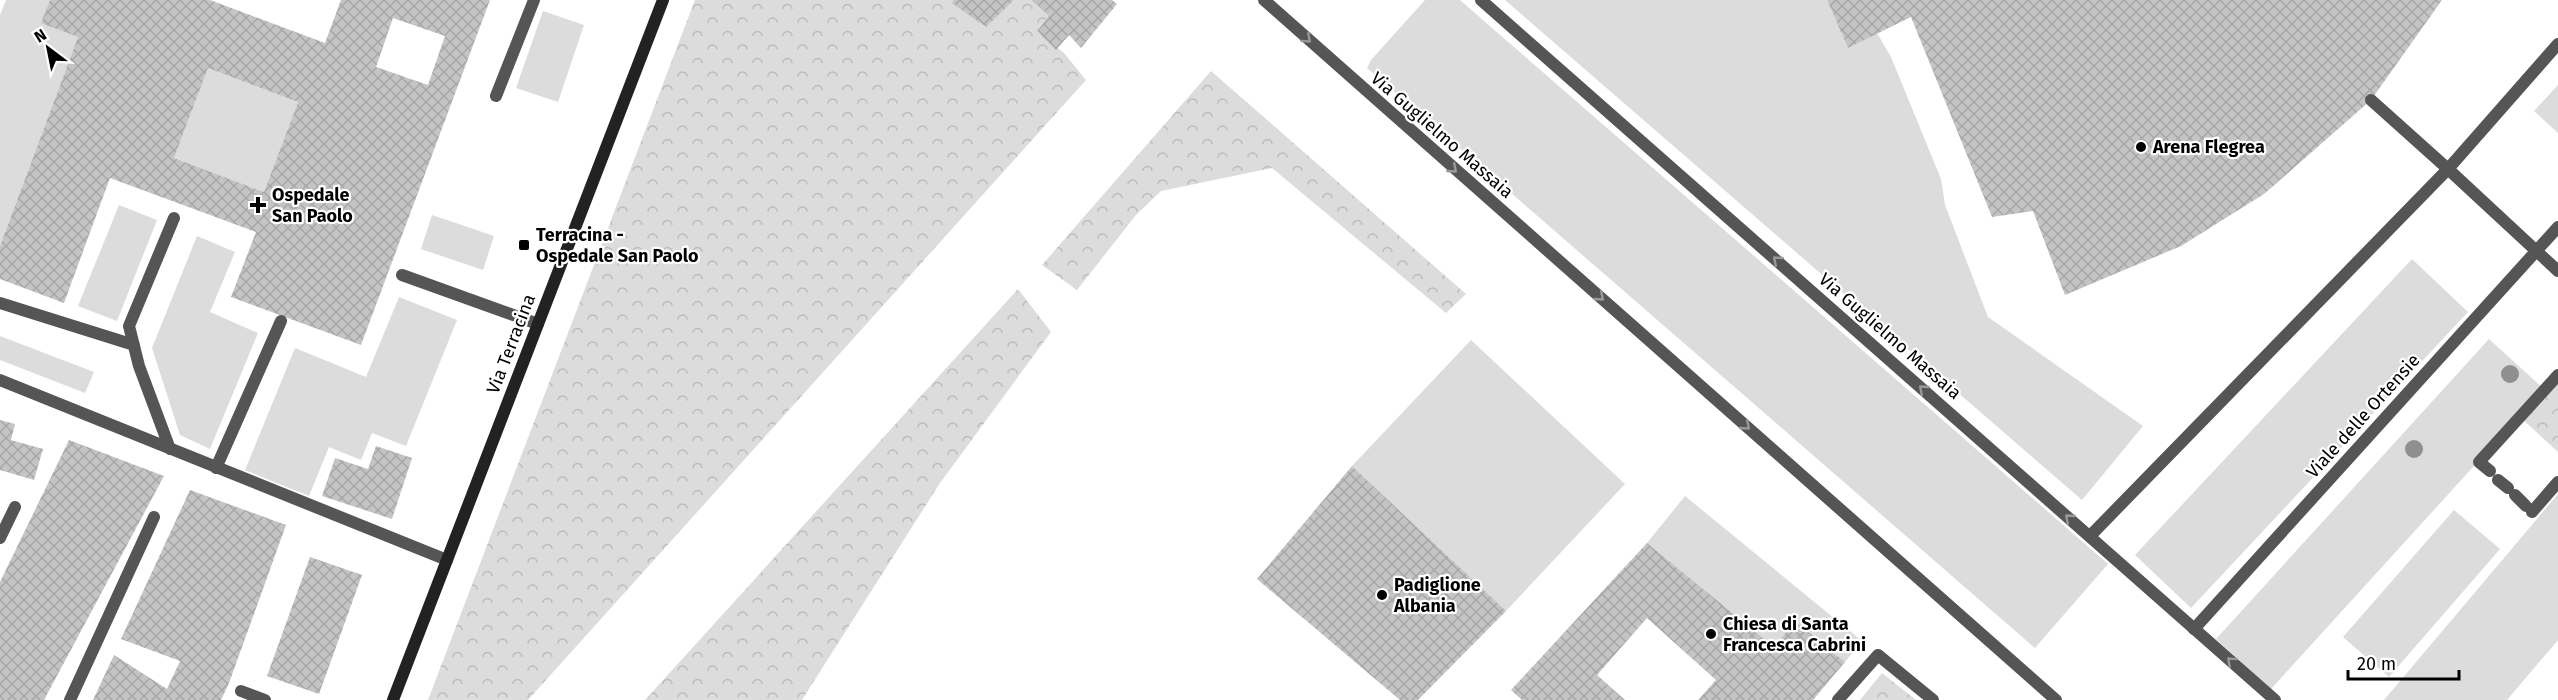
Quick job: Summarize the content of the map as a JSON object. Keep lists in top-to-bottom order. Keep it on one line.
{"streets":{"main road":["Via Terracina"],"street":["Via Guglielmo Massaia","Viale delle Ortensie"]},"crossings":[["Via Guglielmo Massaia","Viale delle Ortensie"]],"places":{"other":["Arena Flegrea","Padiglione Albania","Chiesa di Santa Francesca Cabrini"],"health":["Ospedale San Paolo"],"transit":["Terracina - Ospedale San Paolo"]},"scale_bar":"20 m","north":"top left"}
